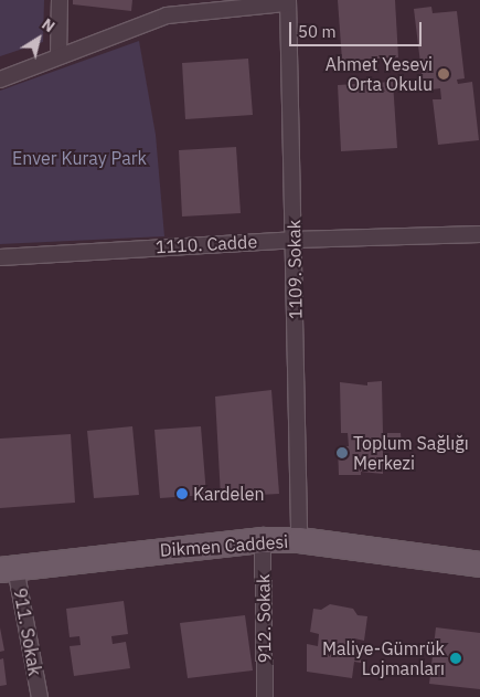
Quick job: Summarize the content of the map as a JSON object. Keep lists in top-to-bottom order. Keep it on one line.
{"streets":{"main road":["Dikmen Caddesi"],"street":["1110. Cadde","1109. Sokak","912. Sokak","911. Sokak"]},"crossings":[["1110. Cadde","1109. Sokak"],["1109. Sokak","Dikmen Caddesi"],["Dikmen Caddesi","912. Sokak"],["Dikmen Caddesi","911. Sokak"]],"parks":["Enver Kuray Park"],"places":["Ahmet Yesevi Orta Okulu","Toplum Sağlığı Merkezi","Kardelen","Maliye-Gümrük Lojmanları"],"scale_bar":"50 m","north":"top right"}
